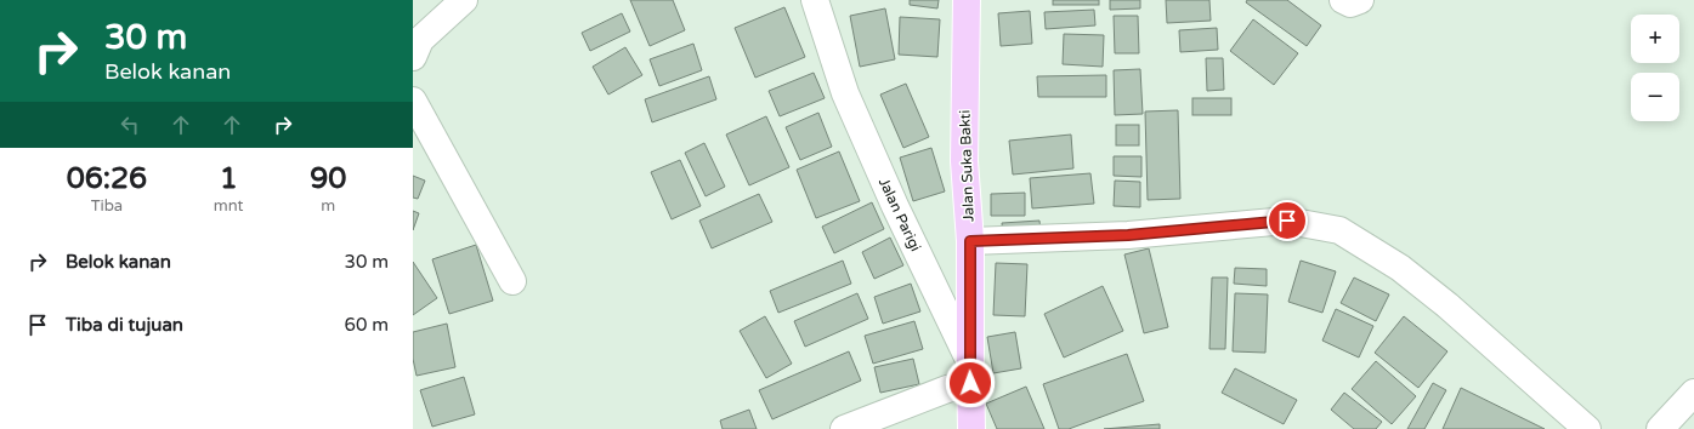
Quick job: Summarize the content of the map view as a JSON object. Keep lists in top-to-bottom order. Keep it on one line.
{"streets":{"main road":["Jalan Suka Bakti","Jalan Parigi"]},"crossings":[["Jalan Suka Bakti","Jalan Parigi"]],"page":{"turn":["30 m","Belok kanan"],"map_buttons":["+","−"],"eta":["06:26","Tiba","1","mnt","90","m"],"list":[{"name":"Belok kanan","value":"30 m"},{"name":"Tiba di tujuan","value":"60 m"}]}}
